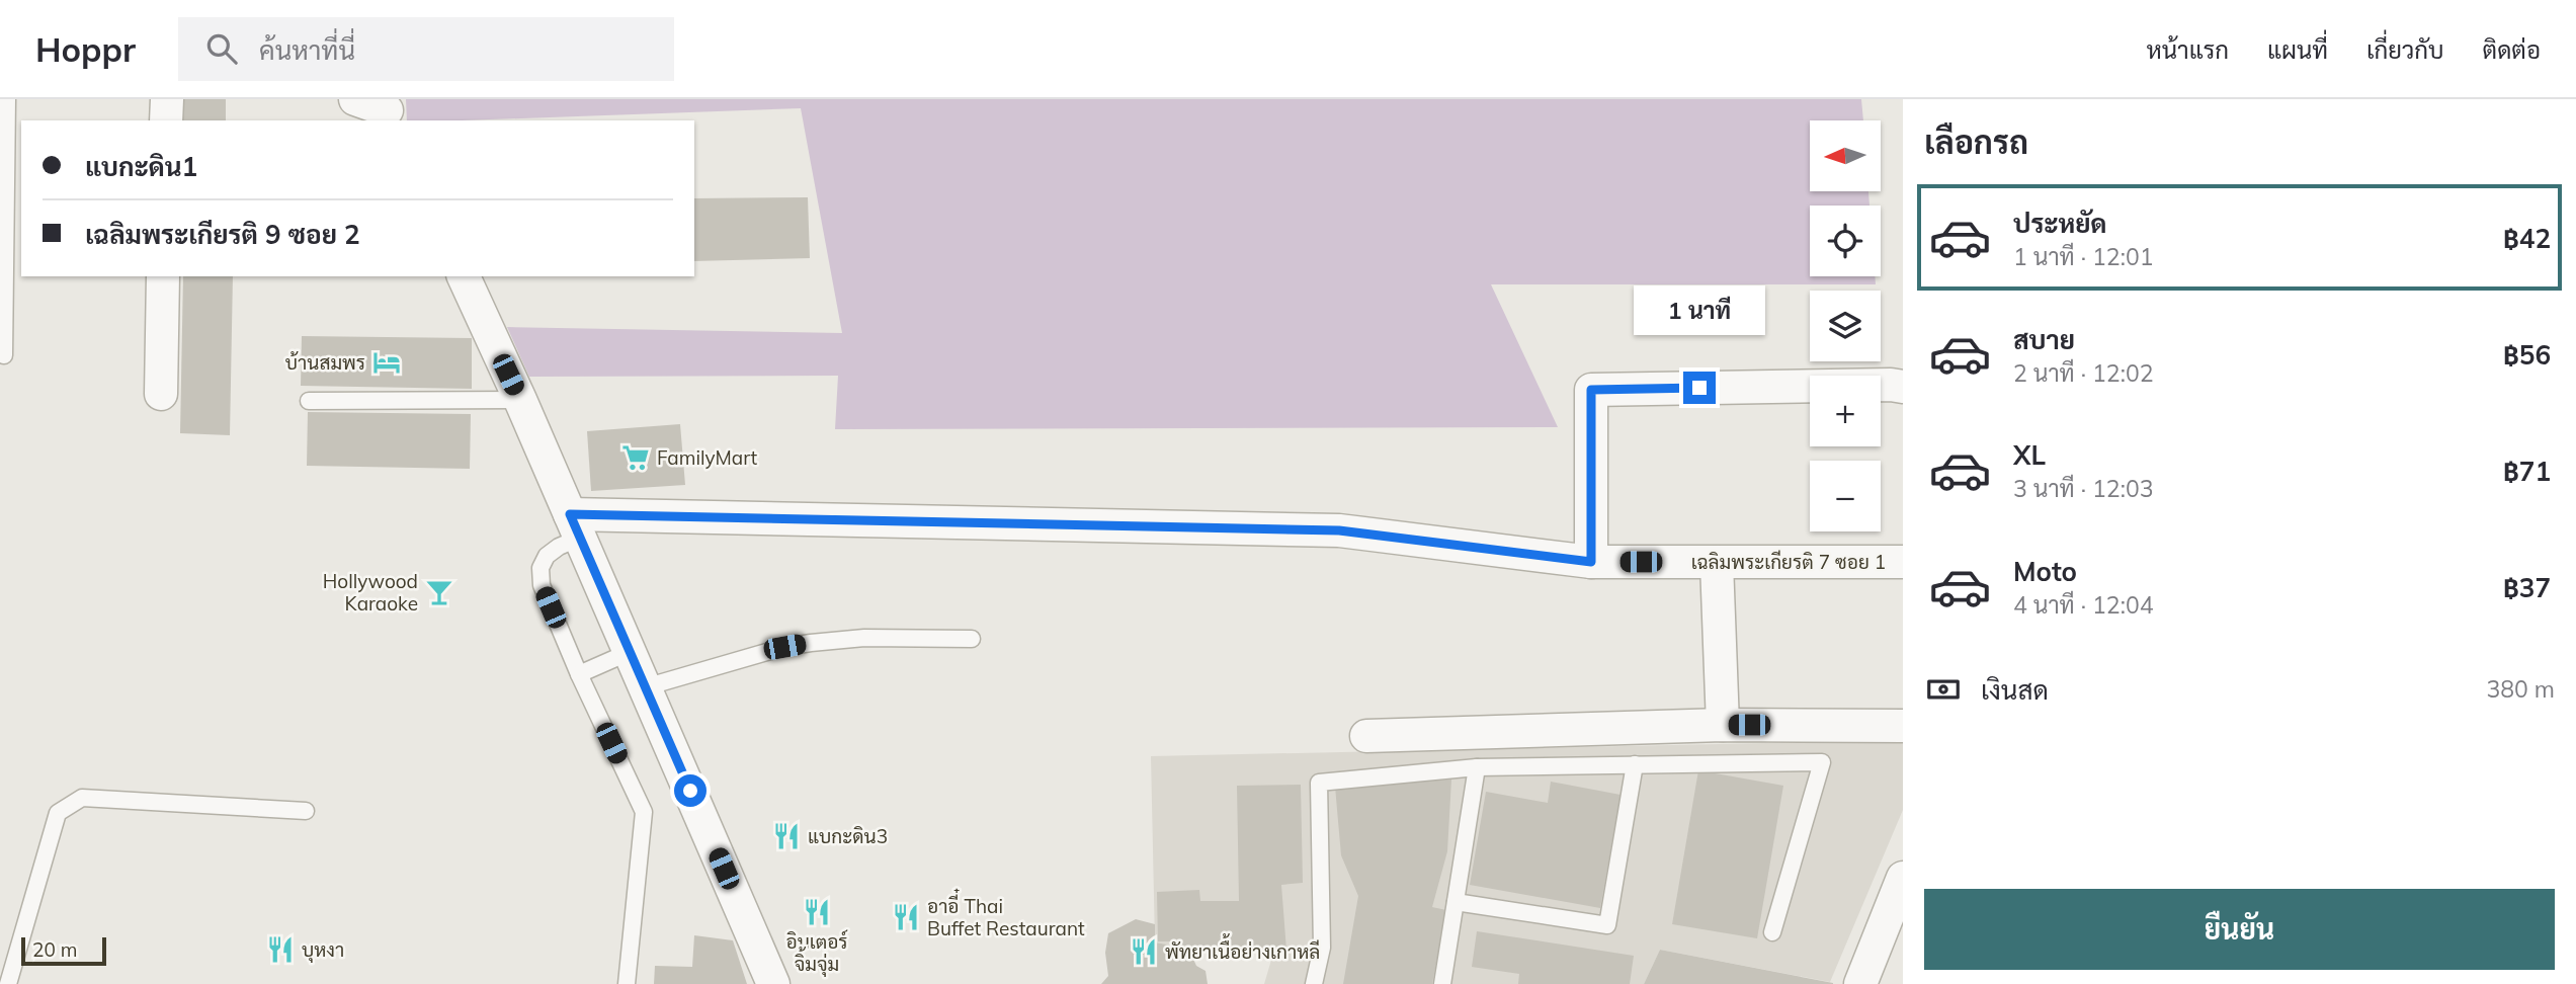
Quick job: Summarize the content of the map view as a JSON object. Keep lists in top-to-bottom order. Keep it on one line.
{"streets":{"street":["เฉลิมพระเกียรติ 7 ซอย 1"]},"places":{"hotel":["บ้านสมพร"],"supermarket":["FamilyMart"],"bar":["Hollywood Karaoke"],"restaurant":["แบกะดิน3","อินเตอร์ จิ้มจุ่ม","อาอี๋ Thai Buffet Restaurant","บุหงา","พัทยาเนื้อย่างเกาหลี"]},"scale_bar":"20 m","north":"left","page":{"header":"Hoppr","search":"ค้นหาที่นี่","nav":["หน้าแรก","แผนที่","เกี่ยวกับ","ติดต่อ"],"heading":"เลือกรถ","map_buttons":["+","−"],"banner":["แบกะดิน1","เฉลิมพระเกียรติ 9 ซอย 2"],"list":[{"name":"ประหยัด","note":"1 นาที · 12:01","value":"฿42"},{"name":"สบาย","note":"2 นาที · 12:02","value":"฿56"},{"name":"XL","note":"3 นาที · 12:03","value":"฿71"},{"name":"Moto","note":"4 นาที · 12:04","value":"฿37"}],"bubble":"1 นาที","pay":["เงินสด","380 m"],"buttons":"ยืนยัน","scale":"20 m"}}
